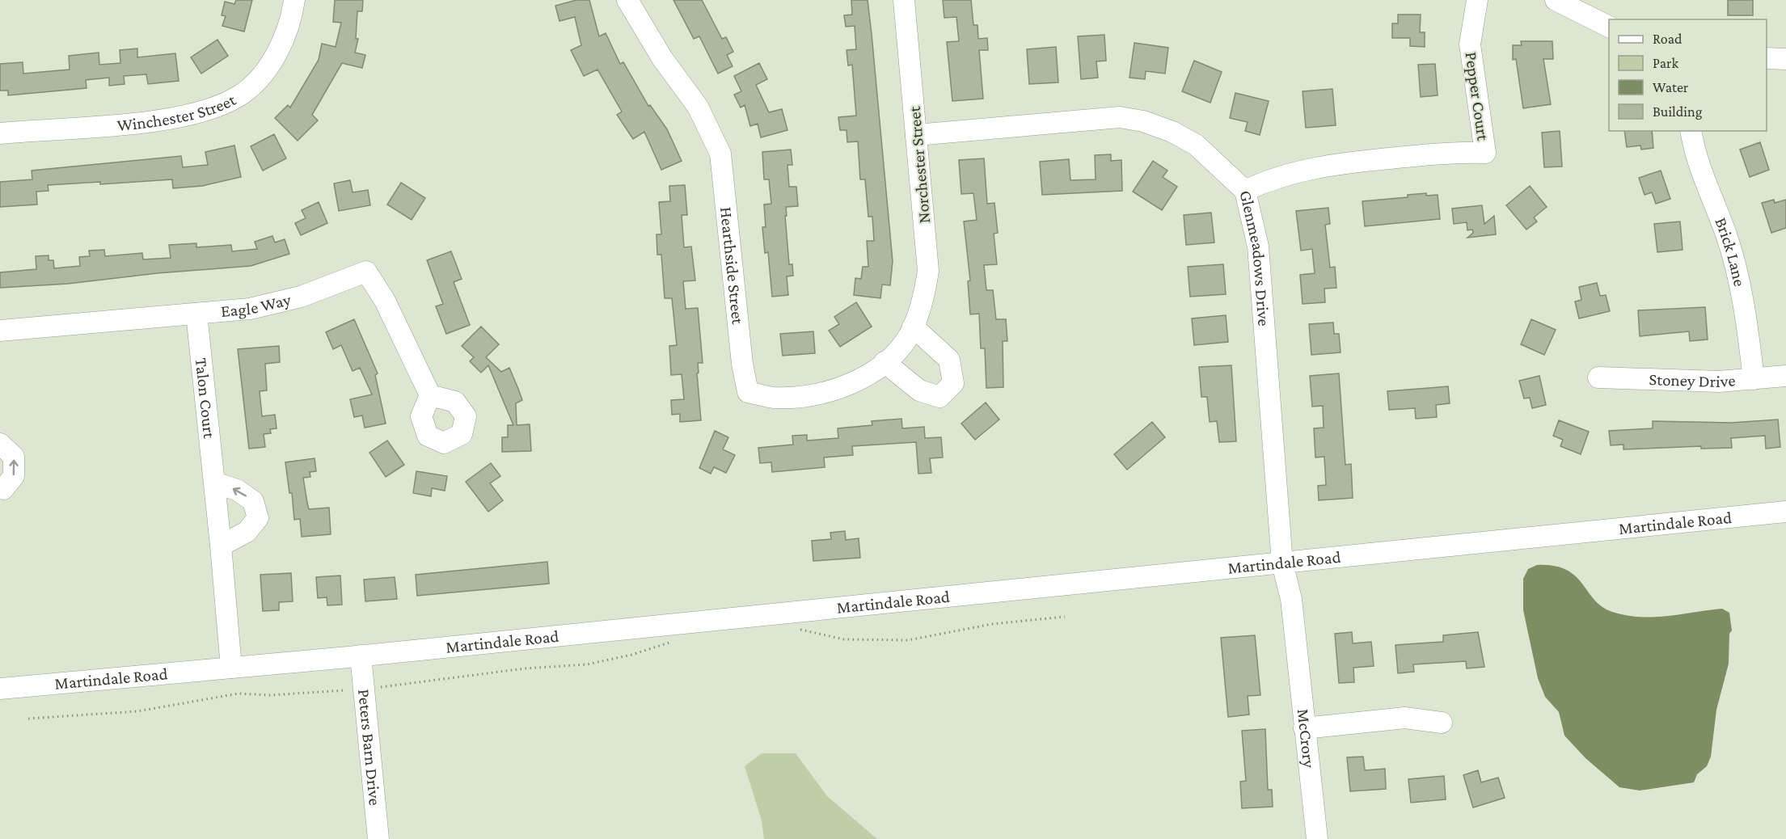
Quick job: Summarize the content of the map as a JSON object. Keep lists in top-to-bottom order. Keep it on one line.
{"streets":{"street":["Pepper Court","Winchester Street","Norchester Street","Brick Lane","Glenmeadows Drive","Hearthside Street","Eagle Way","Stoney Drive","Talon Court","Martindale Road","McCrory","Peters Barn Drive"]},"crossings":[["Pepper Court","Glenmeadows Drive"],["Norchester Street","Glenmeadows Drive"],["Norchester Street","Hearthside Street"],["Brick Lane","Stoney Drive"],["Glenmeadows Drive","Martindale Road"],["Glenmeadows Drive","McCrory"],["Eagle Way","Talon Court"],["Talon Court","Martindale Road"],["Martindale Road","Peters Barn Drive"]],"legend":["Road","Park","Water","Building"]}
